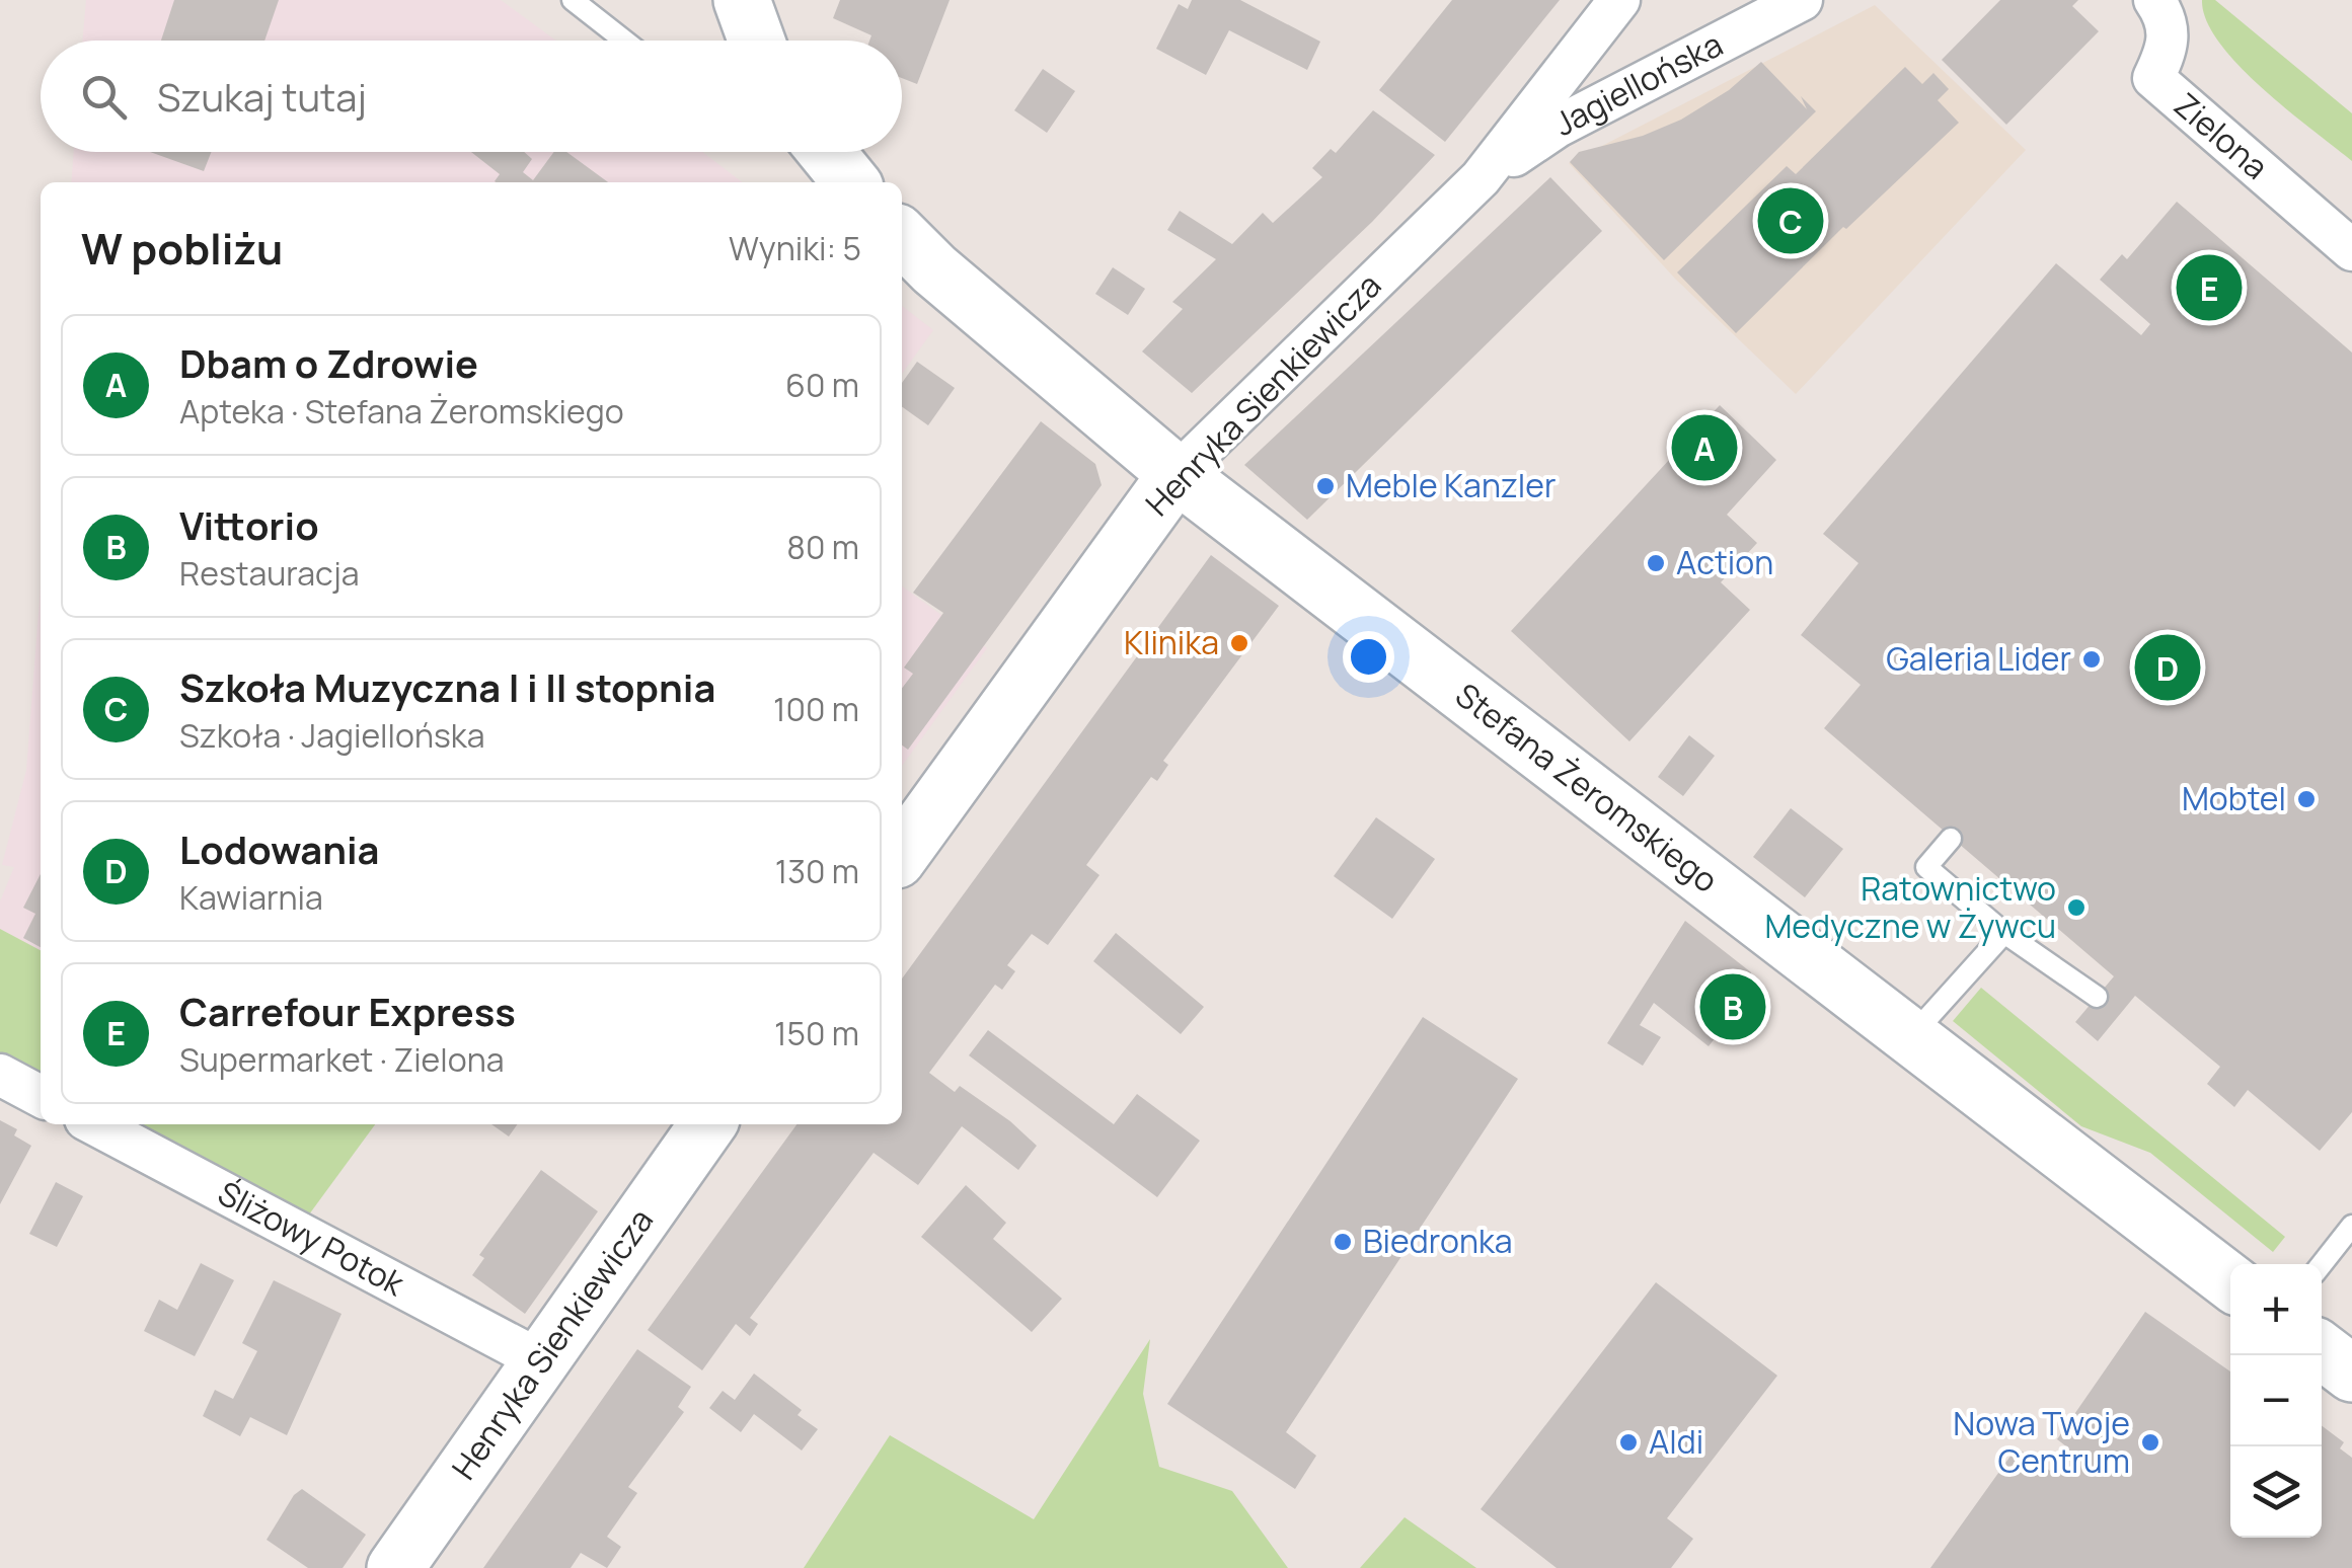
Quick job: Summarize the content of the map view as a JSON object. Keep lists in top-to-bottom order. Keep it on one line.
{"streets":{"street":["Jagiellońska","Zielona","Henryka Sienkiewicza","Stefana Żeromskiego","Śliżowy Potok"]},"crossings":[["Jagiellońska","Henryka Sienkiewicza"],["Henryka Sienkiewicza","Stefana Żeromskiego"],["Henryka Sienkiewicza","Śliżowy Potok"]],"places":["Meble Kanzler","Action","Klinika","Galeria Lider","Mobtel","Ratownictwo Medyczne w Żywcu","Biedronka","Aldi","Nowa Twoje Centrum"],"page":{"search":"Szukaj tutaj","heading":["W pobliżu","Wyniki: 5"],"pins":["C","E","A","D","B"],"list":[{"mark":"A","name":"Dbam o Zdrowie","note":"Apteka · Stefana Żeromskiego","value":"60 m"},{"mark":"B","name":"Vittorio","note":"Restauracja","value":"80 m"},{"mark":"C","name":"Szkoła Muzyczna I i II stopnia","note":"Szkoła · Jagiellońska","value":"100 m"},{"mark":"D","name":"Lodowania","note":"Kawiarnia","value":"130 m"},{"mark":"E","name":"Carrefour Express","note":"Supermarket · Zielona","value":"150 m"}],"map_buttons":["+","−"]}}
